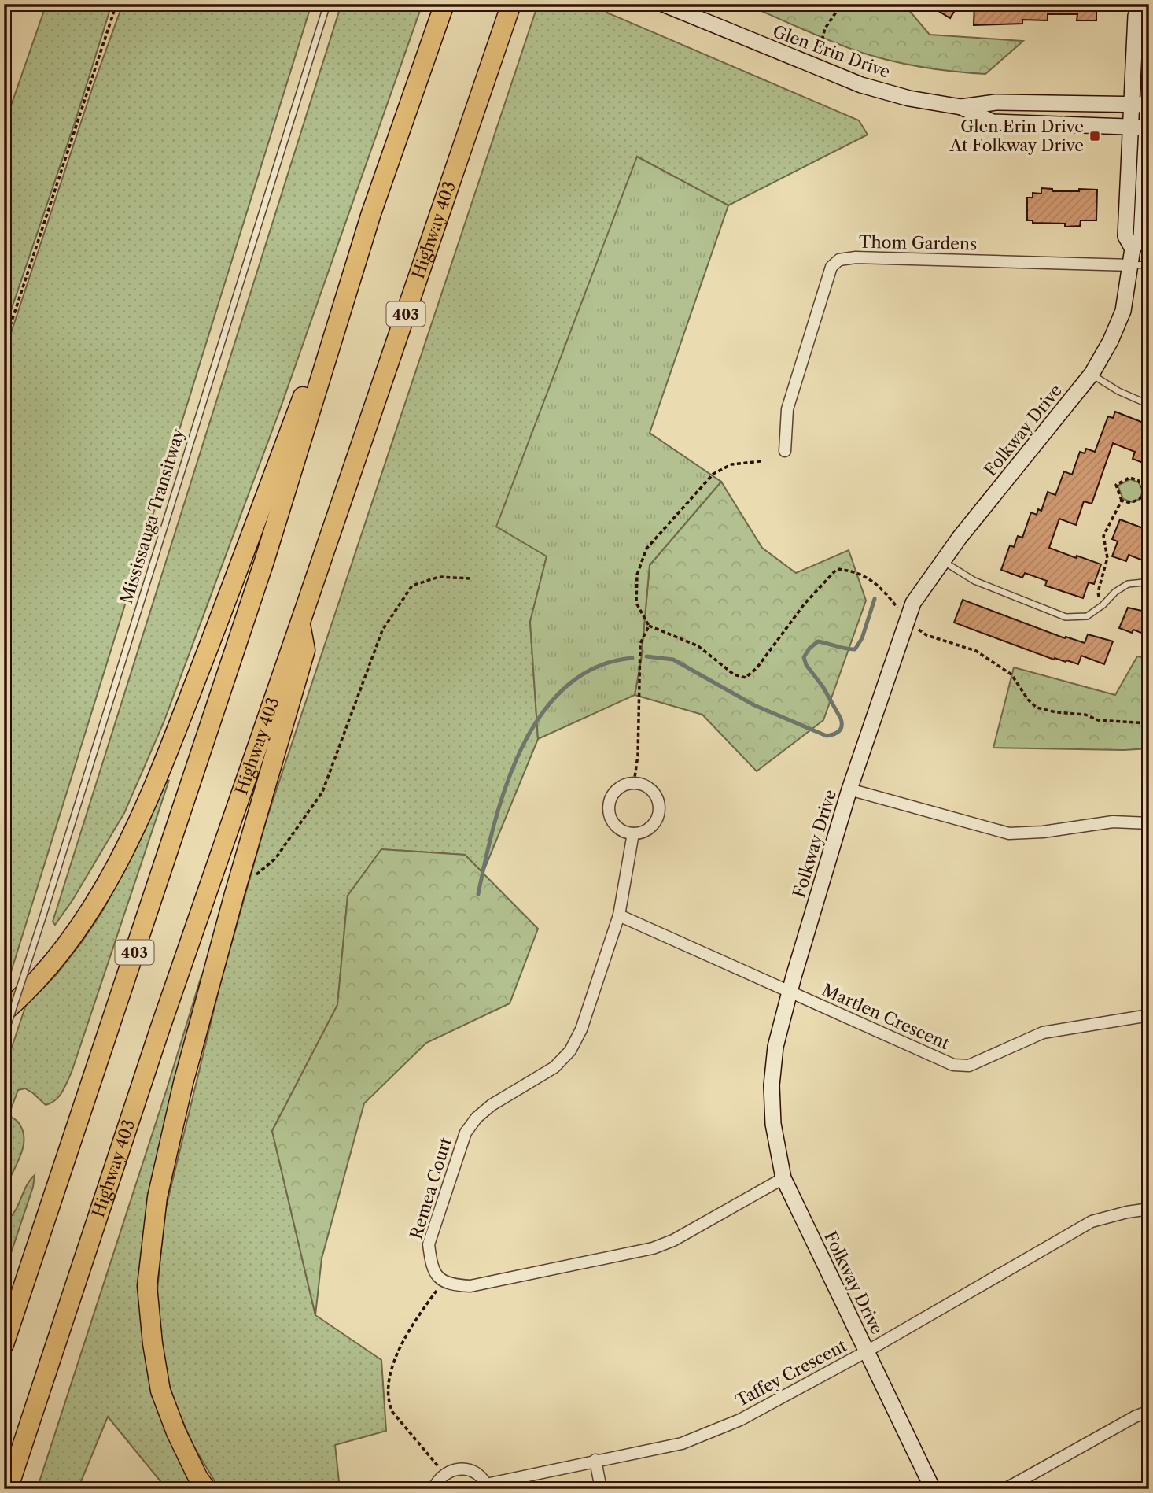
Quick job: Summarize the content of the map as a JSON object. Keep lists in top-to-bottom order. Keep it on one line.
{"streets":{"highway":["Highway 403","403"],"street":["Glen Erin Drive","Thom Gardens","Folkway Drive","Martlen Crescent","Remea Court","Taffey Crescent"],"lane":["Mississauga Transitway"]},"crossings":[["Glen Erin Drive","Folkway Drive"],["Thom Gardens","Folkway Drive"],["Folkway Drive","Martlen Crescent"],["Folkway Drive","Taffey Crescent"],["Martlen Crescent","Remea Court"]],"places":{"transit":["Glen Erin Drive At Folkway Drive"]}}
